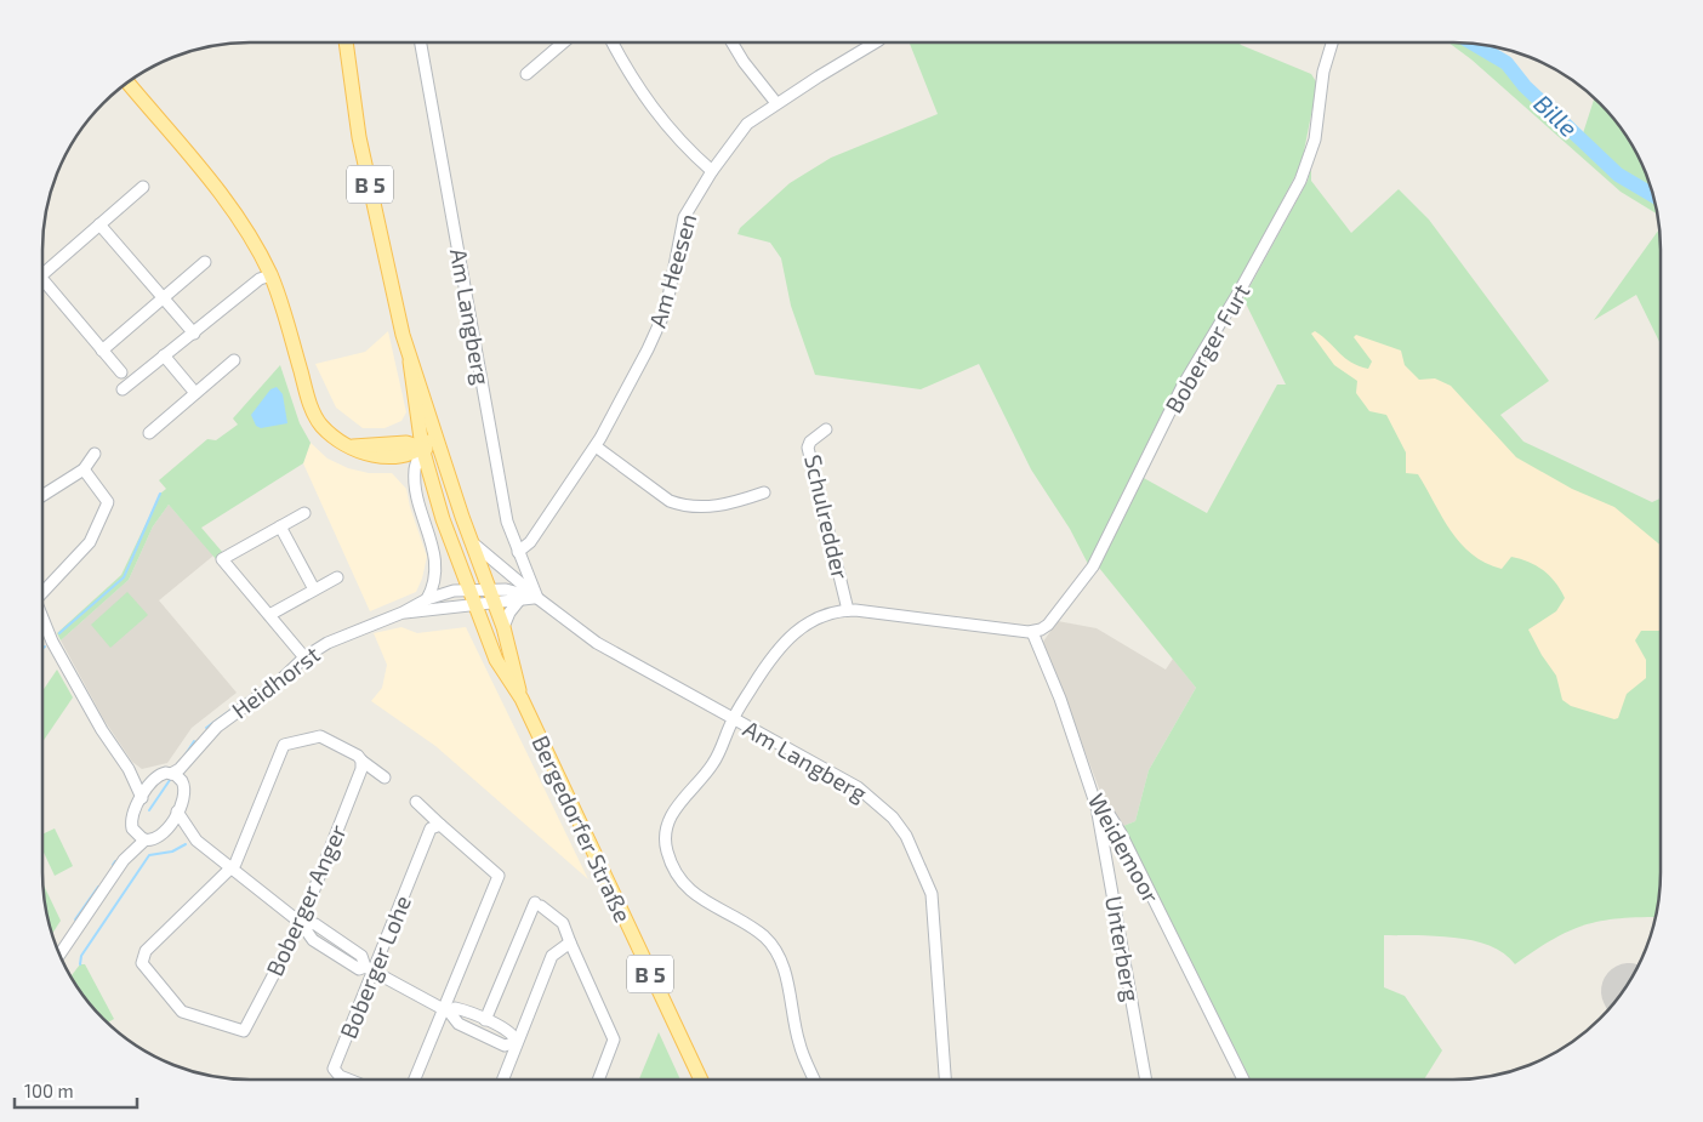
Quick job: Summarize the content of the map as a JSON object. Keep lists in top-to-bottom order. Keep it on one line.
{"streets":{"main road":["B 5","Bergedorfer Straße"],"street":["Am Heesen","Am Langberg","Boberger Furt","Schulredder","Heidhorst","Weidemoor","Boberger Anger","Unterberg","Boberger Lohe"]},"crossings":[["Am Heesen","Am Langberg"],["Am Langberg","Schulredder"],["Am Langberg","Heidhorst"],["Am Langberg","Bergedorfer Straße"],["Boberger Furt","Schulredder"],["Boberger Furt","Weidemoor"],["Schulredder","Weidemoor"],["Heidhorst","Bergedorfer Straße"],["Weidemoor","Unterberg"]],"water":["Bille"],"scale_bar":"100 m"}
